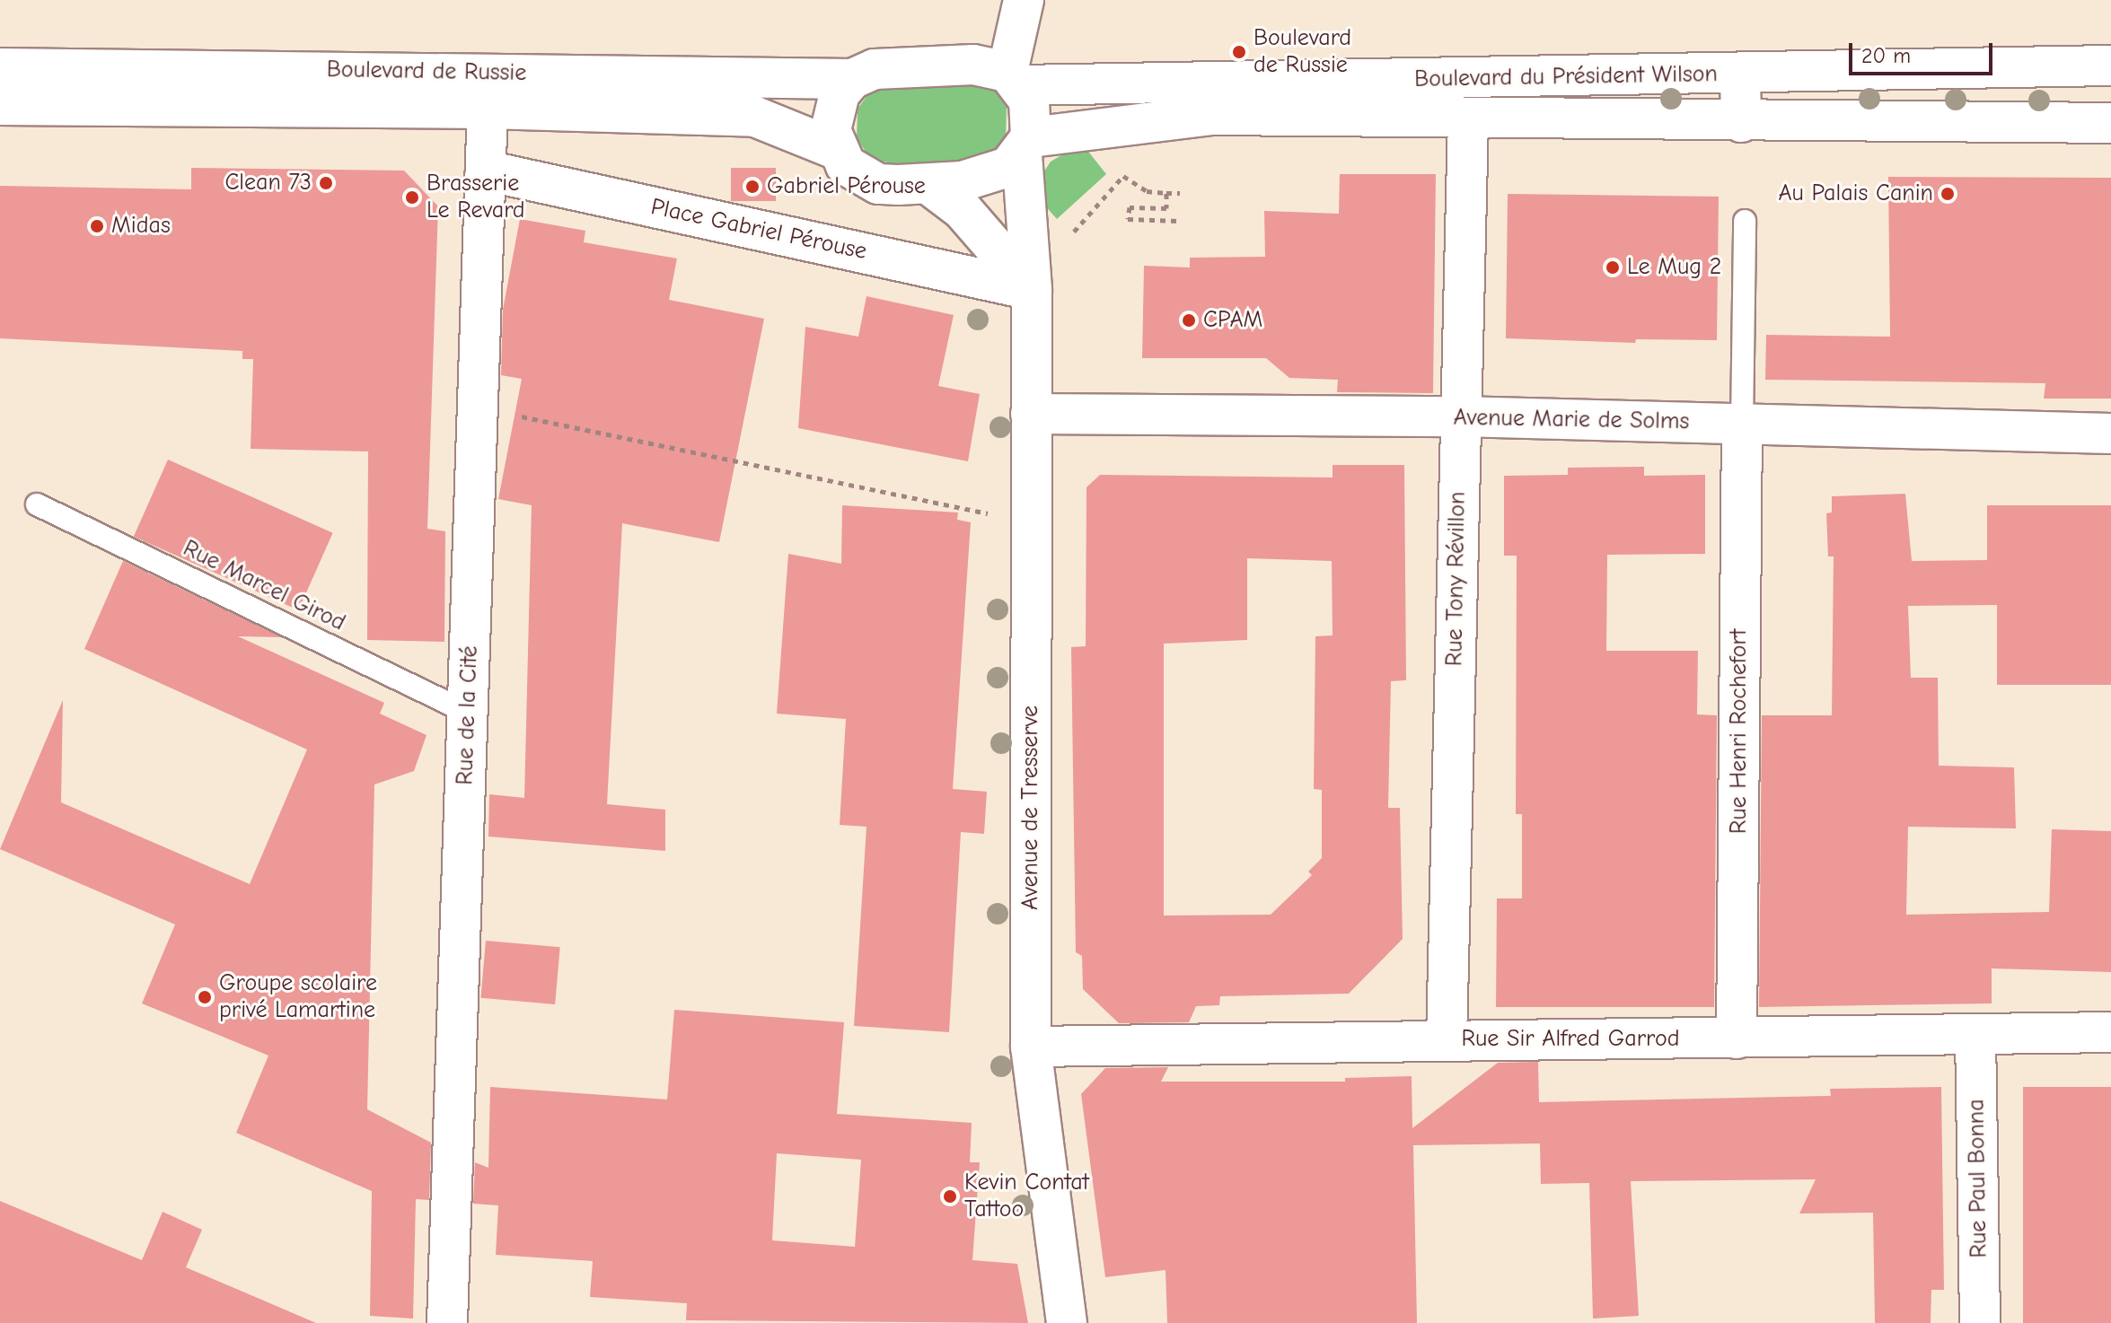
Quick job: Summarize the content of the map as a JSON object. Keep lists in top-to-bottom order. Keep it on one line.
{"streets":{"street":["Boulevard de Russie","Boulevard du Président Wilson","Place Gabriel Pérouse","Avenue Marie de Solms","Rue Tony Révillon","Rue de la Cité","Rue Henri Rochefort","Avenue de Tresserve","Rue Sir Alfred Garrod","Rue Paul Bonna"],"lane":["Rue Marcel Girod"]},"crossings":[["Boulevard de Russie","Boulevard du Président Wilson"],["Boulevard de Russie","Rue de la Cité"],["Boulevard de Russie","Avenue de Tresserve"],["Boulevard du Président Wilson","Rue Tony Révillon"],["Boulevard du Président Wilson","Avenue de Tresserve"],["Place Gabriel Pérouse","Rue de la Cité"],["Place Gabriel Pérouse","Avenue de Tresserve"],["Avenue Marie de Solms","Rue Tony Révillon"],["Avenue Marie de Solms","Rue Henri Rochefort"],["Avenue Marie de Solms","Avenue de Tresserve"],["Rue Tony Révillon","Rue Sir Alfred Garrod"],["Rue Marcel Girod","Rue de la Cité"],["Rue Henri Rochefort","Rue Sir Alfred Garrod"],["Avenue de Tresserve","Rue Sir Alfred Garrod"],["Rue Sir Alfred Garrod","Rue Paul Bonna"]],"places":["Boulevard de Russie","Clean 73","Gabriel Pérouse","Au Palais Canin","Brasserie Le Revard","Midas","Le Mug 2","CPAM","Groupe scolaire privé Lamartine","Kevin Contat Tattoo"],"scale_bar":"20 m"}
